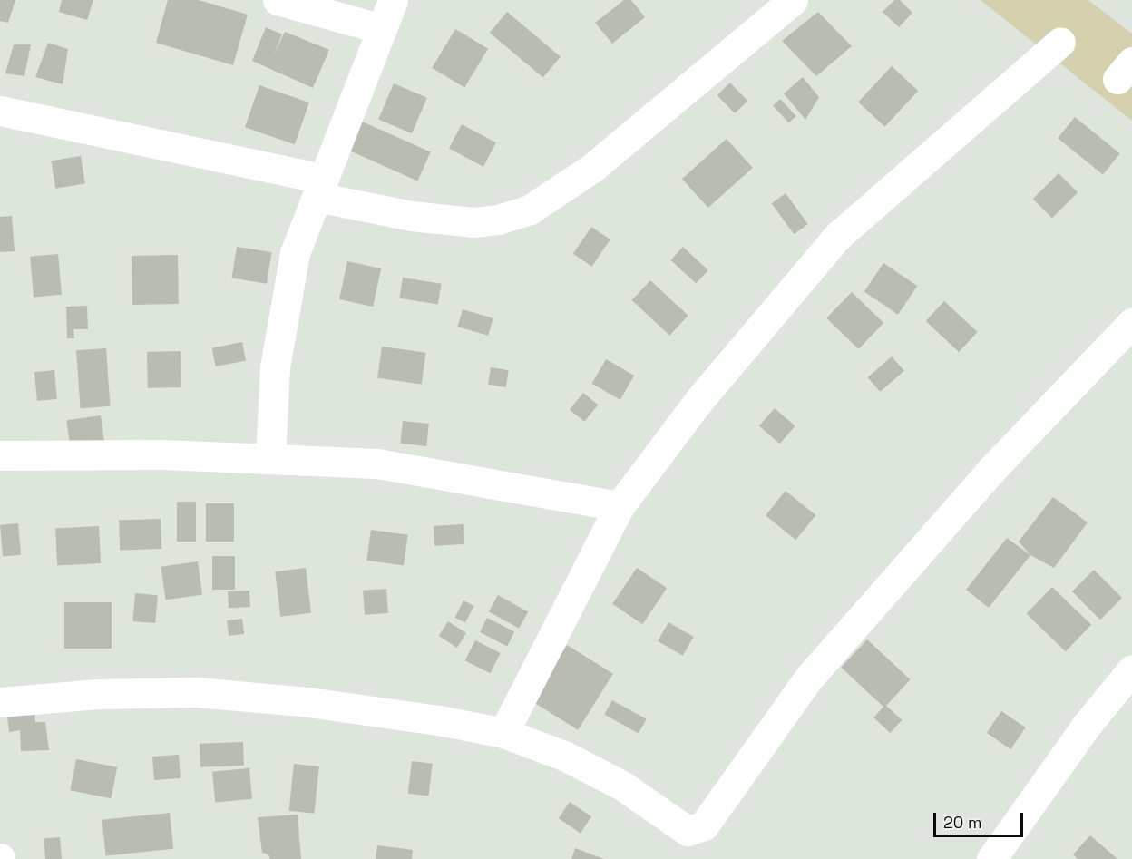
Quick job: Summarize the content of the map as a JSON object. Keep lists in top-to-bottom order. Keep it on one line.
{"scale_bar":"20 m"}
